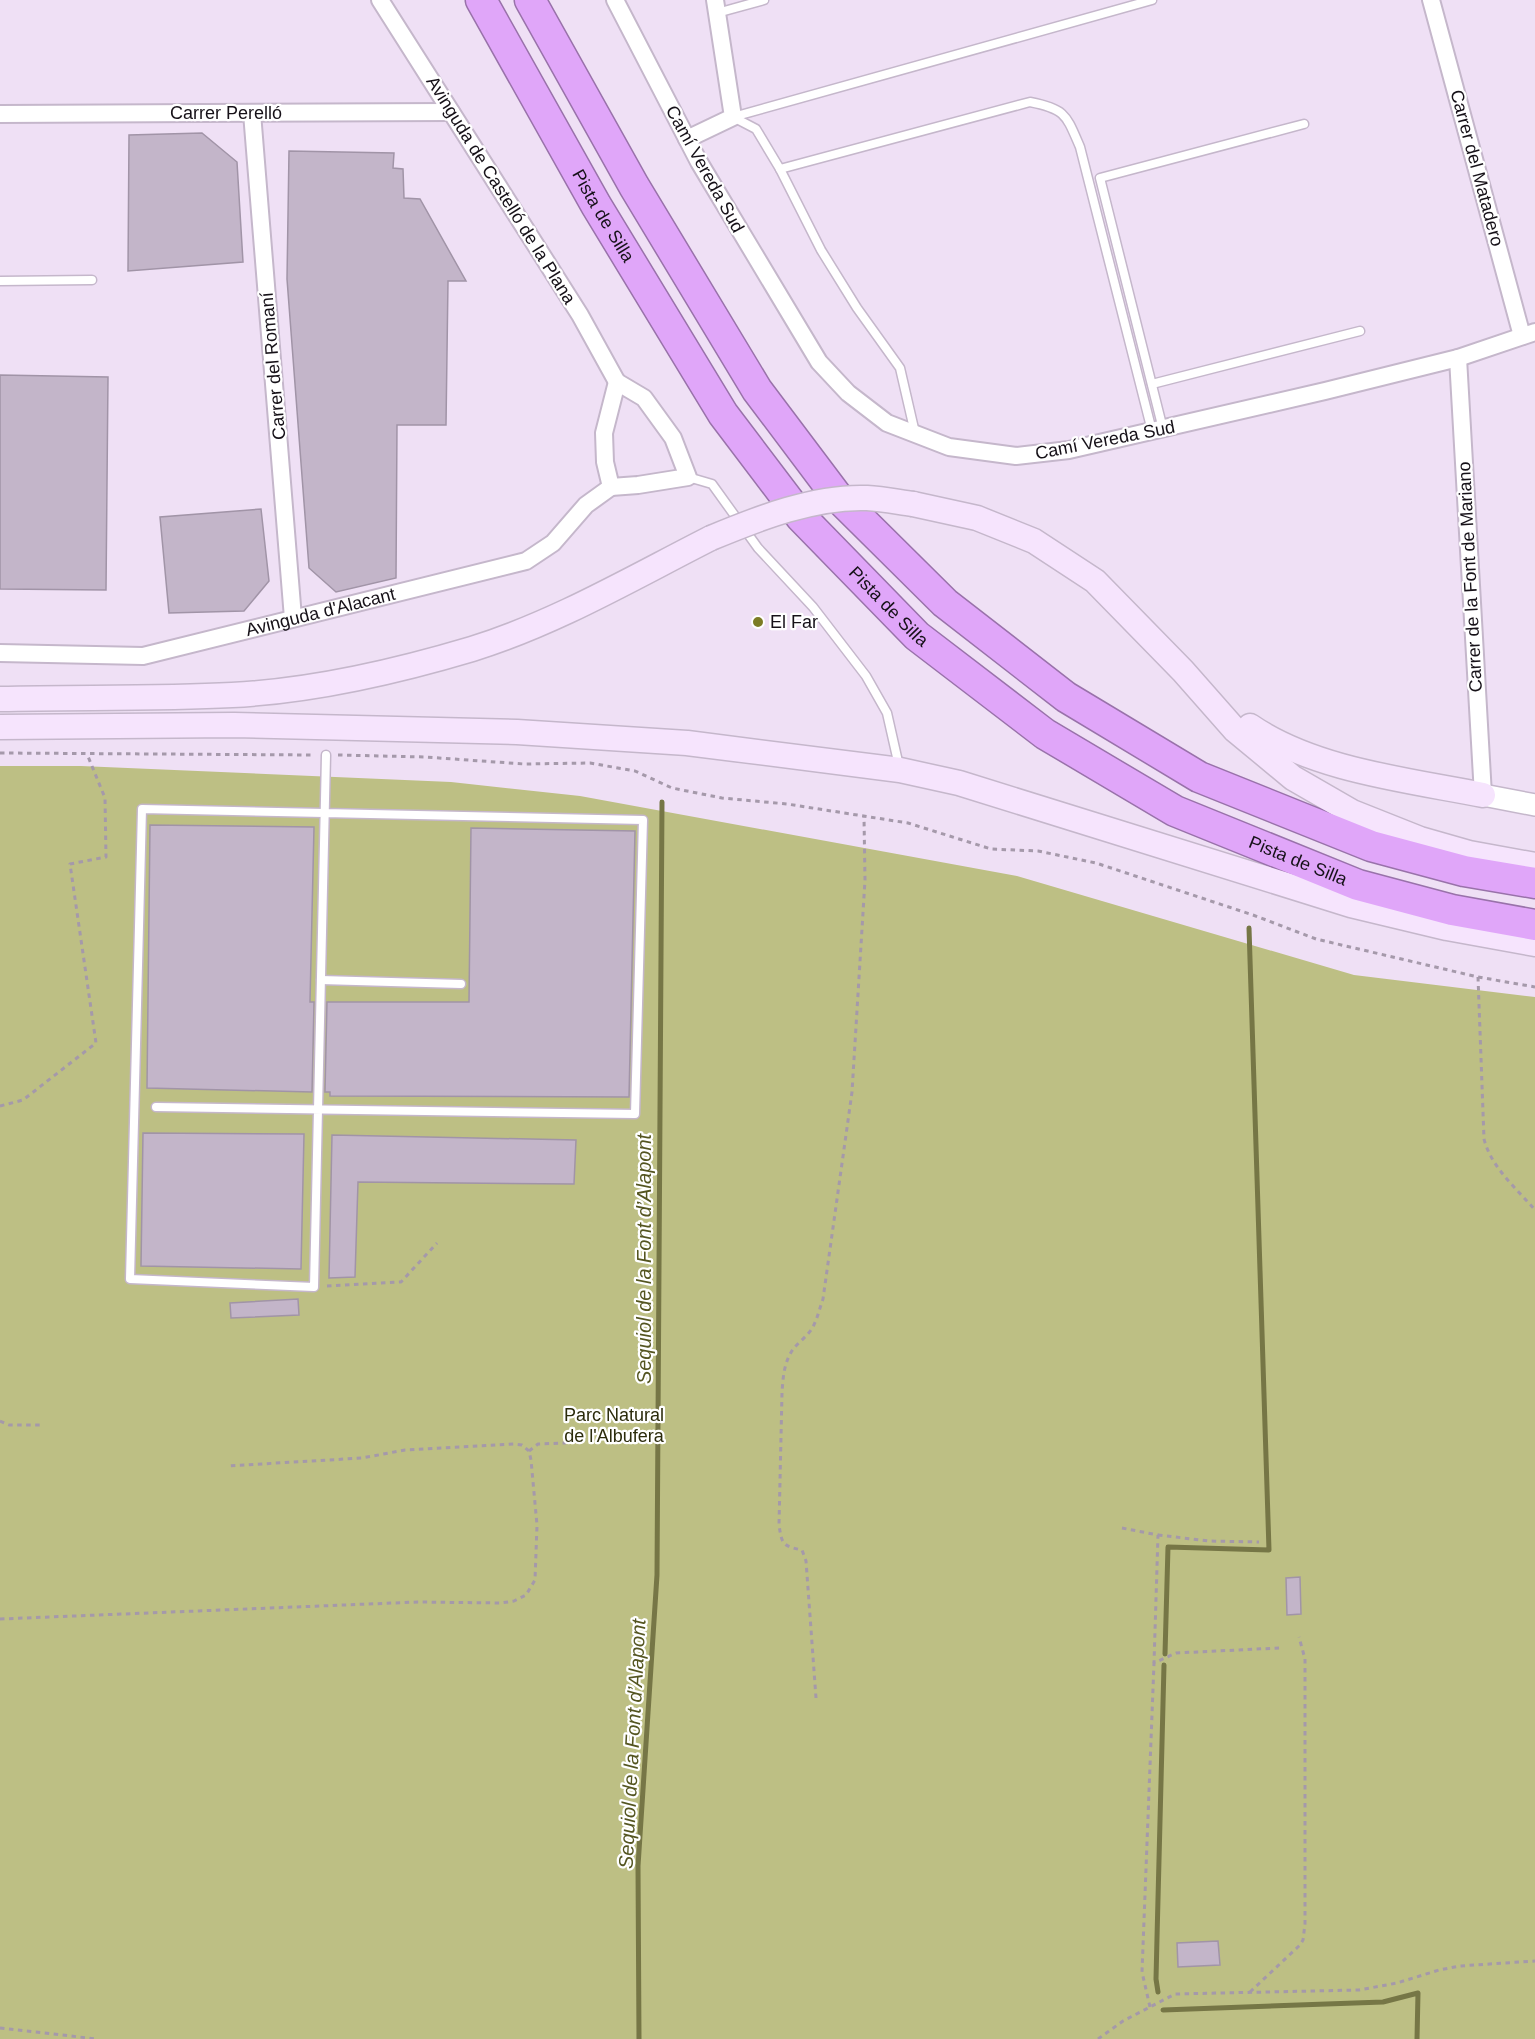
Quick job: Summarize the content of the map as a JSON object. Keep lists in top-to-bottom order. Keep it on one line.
{"streets":{"highway":["Pista de Silla"],"street":["Carrer Perelló","Carrer del Matadero","Camí Vereda Sud","Avinguda de Castelló de la Plana","Carrer del Romaní","Carrer de la Font de Mariano","Avinguda d'Alacant"]},"crossings":[["Carrer Perelló","Avinguda de Castelló de la Plana"],["Carrer Perelló","Carrer del Romaní"],["Carrer del Matadero","Camí Vereda Sud"],["Camí Vereda Sud","Carrer de la Font de Mariano"],["Carrer del Romaní","Avinguda d'Alacant"]],"water":["Sequiol de la Font d’Alapont"],"parks":["Parc Natural de l'Albufera"],"places":["El Far"]}
